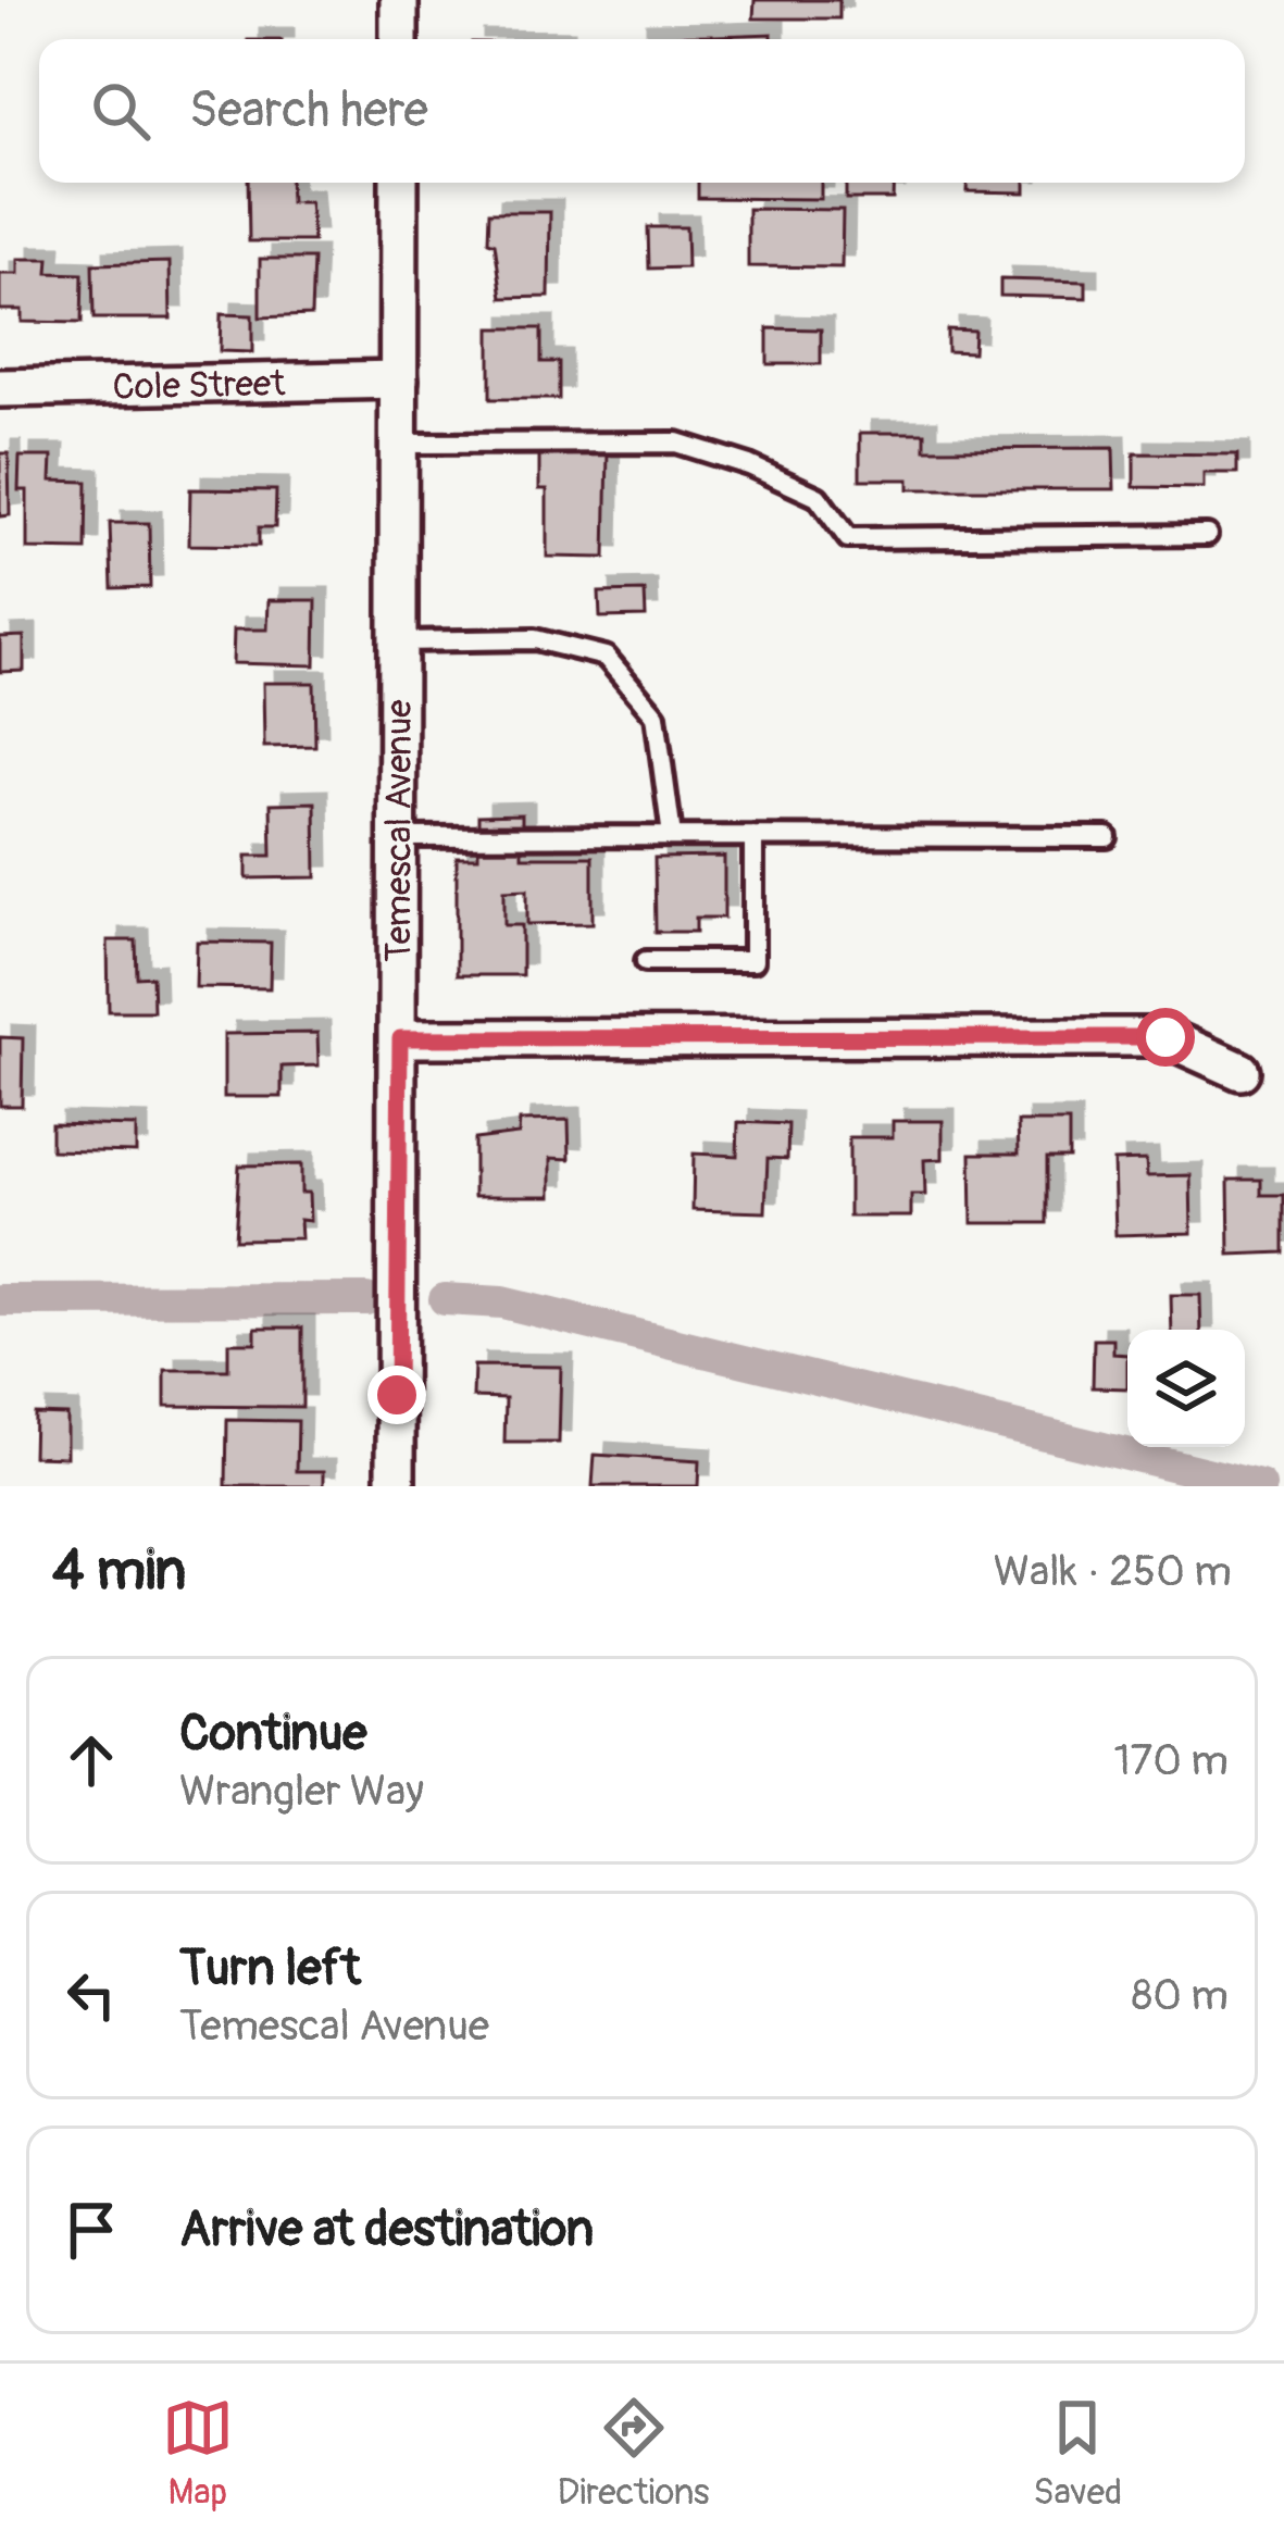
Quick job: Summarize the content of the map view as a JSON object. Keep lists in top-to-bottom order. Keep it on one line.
{"streets":{"street":["Cole Street","Temescal Avenue"]},"crossings":[["Cole Street","Temescal Avenue"]],"page":{"search":"Search here","heading":["4 min","Walk · 250 m"],"list":[["Continue","Wrangler Way","170 m"],["Turn left","Temescal Avenue","80 m"],"Arrive at destination"],"nav":["Map","Directions","Saved"]}}
